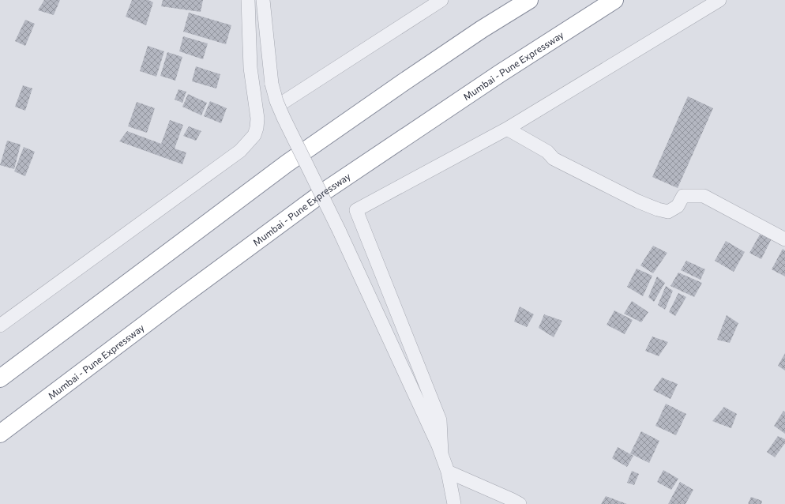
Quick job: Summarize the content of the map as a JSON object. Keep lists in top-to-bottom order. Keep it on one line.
{"streets":{"highway":["Mumbai - Pune Expressway"]}}
